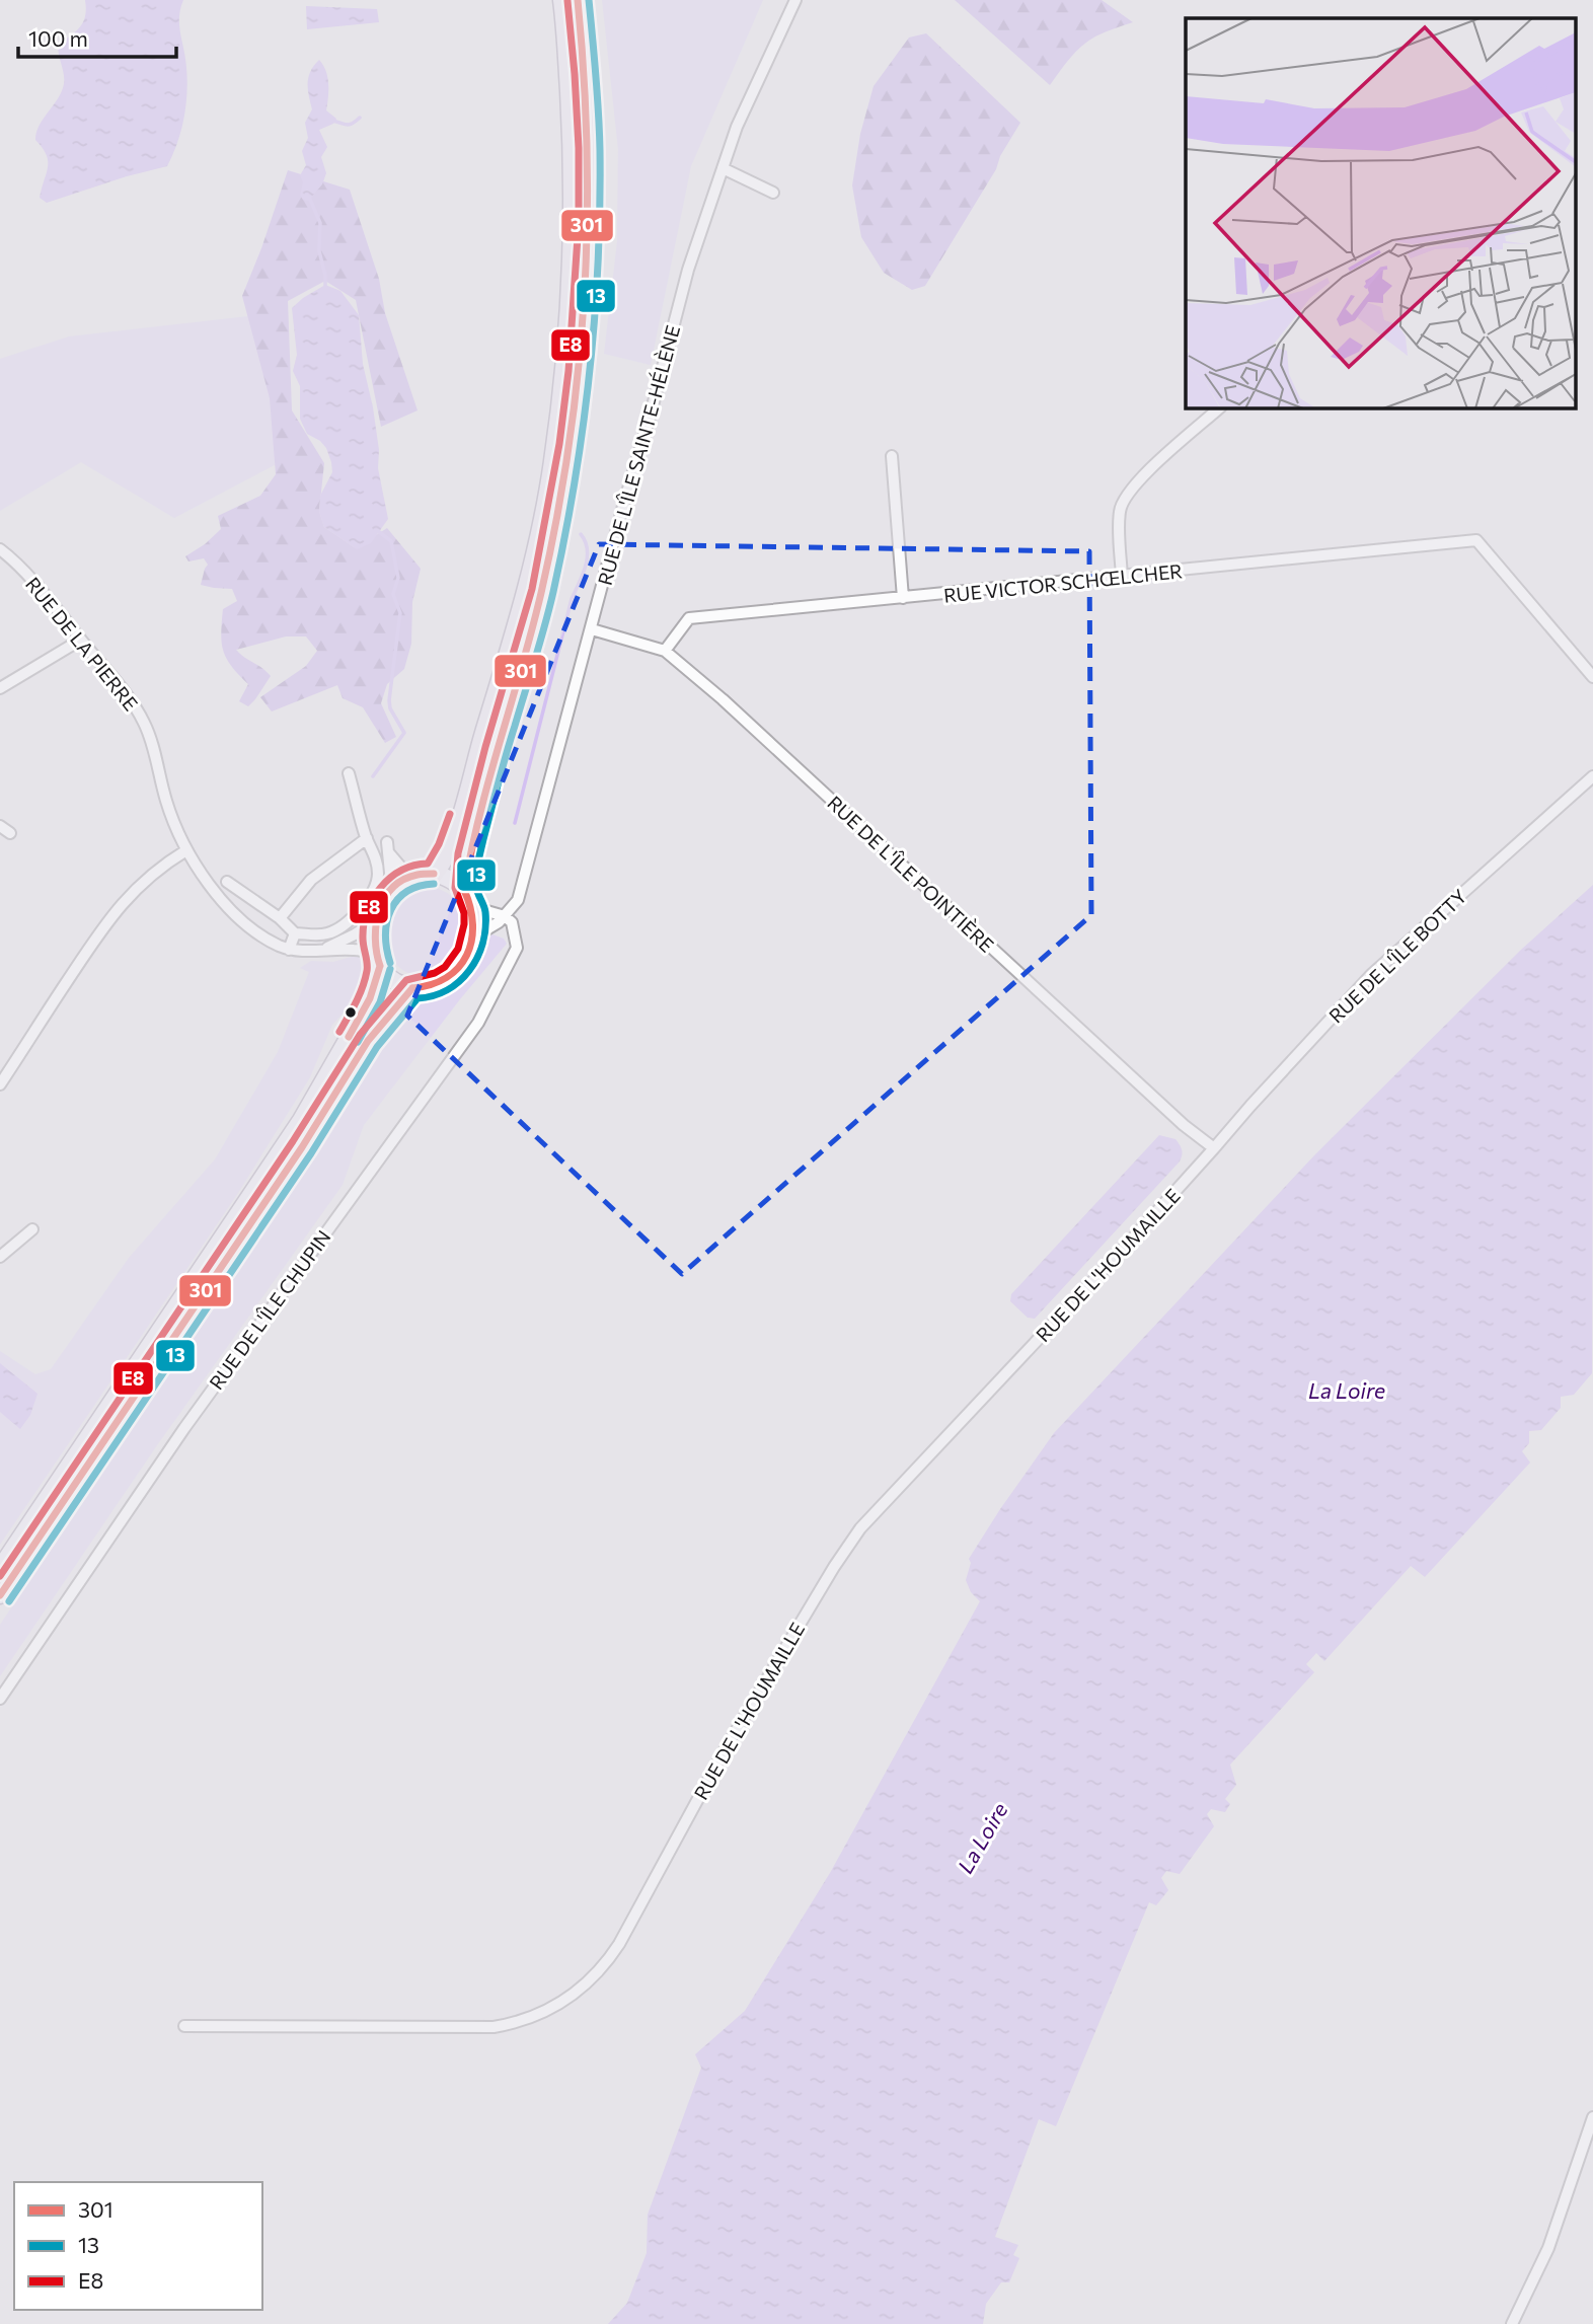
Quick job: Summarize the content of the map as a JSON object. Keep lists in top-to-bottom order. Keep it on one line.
{"streets":{"street":["RUE DE L'ÎLE SAINTE-HÉLÈNE","RUE VICTOR SCHŒLCHER","RUE DE LA PIERRE","RUE DE L'ÎLE POINTIÈRE","RUE DE L'ÎLE BOTTY","RUE DE L'HOUMAILLE","RUE DE L'ÎLE CHUPIN"]},"crossings":[["RUE DE L'ÎLE SAINTE-HÉLÈNE","RUE DE L'ÎLE POINTIÈRE"],["RUE DE L'ÎLE SAINTE-HÉLÈNE","RUE DE L'ÎLE CHUPIN"],["RUE VICTOR SCHŒLCHER","RUE DE L'ÎLE POINTIÈRE"],["RUE DE L'ÎLE POINTIÈRE","RUE DE L'ÎLE BOTTY"],["RUE DE L'ÎLE POINTIÈRE","RUE DE L'HOUMAILLE"],["RUE DE L'ÎLE BOTTY","RUE DE L'HOUMAILLE"]],"water":["La Loire"],"lines":["transit line 301","transit line 13","transit line E8"],"legend":["301","13","E8"],"scale_bar":"100 m"}
